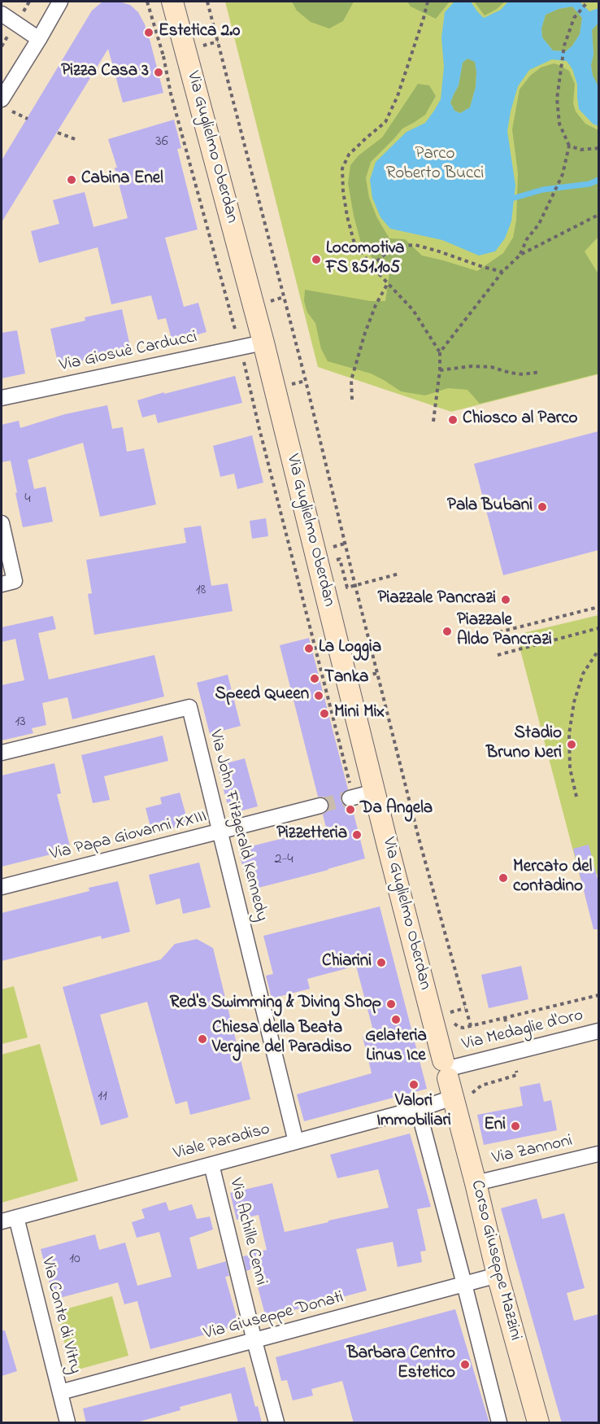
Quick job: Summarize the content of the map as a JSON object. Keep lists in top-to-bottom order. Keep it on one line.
{"streets":{"main road":["Via Guglielmo Oberdan","Corso Giuseppe Mazzini"],"street":["Via Giosuè Carducci","Via John Fitzgerald Kennedy","Via Papa Giovanni XXIII","Via Medaglie d'Oro","Viale Paradiso","Via Zannoni","Via Achille Cenni","Via Conte di Vitry","Via Giuseppe Donati"]},"crossings":[["Via Guglielmo Oberdan","Via Giosuè Carducci"],["Via Guglielmo Oberdan","Via Medaglie d'Oro"],["Via Guglielmo Oberdan","Viale Paradiso"],["Via Guglielmo Oberdan","Corso Giuseppe Mazzini"],["Via John Fitzgerald Kennedy","Via Papa Giovanni XXIII"],["Via John Fitzgerald Kennedy","Viale Paradiso"],["Via Medaglie d'Oro","Viale Paradiso"],["Via Medaglie d'Oro","Corso Giuseppe Mazzini"],["Viale Paradiso","Via Achille Cenni"],["Viale Paradiso","Corso Giuseppe Mazzini"],["Viale Paradiso","Via Conte di Vitry"],["Via Zannoni","Corso Giuseppe Mazzini"],["Via Achille Cenni","Via Giuseppe Donati"],["Corso Giuseppe Mazzini","Via Giuseppe Donati"],["Via Conte di Vitry","Via Giuseppe Donati"]],"parks":["Parco Roberto Bucci"],"places":["Estetica 2.0","Pizza Casa 3","Cabina Enel","Locomotiva FS 851.105","Chiosco al Parco","Pala Bubani","Piazzale Pancrazi","Piazzale Aldo Pancrazi","La Loggia","Tanka","Speed Queen","Mini Mix","Stadio Bruno Neri","Da Angela","Pizzetteria","Mercato del contadino","Chiarini","Red's Swimming & Diving Shop","Gelateria Linus Ice","Chiesa della Beata Vergine del Paradiso","Valori Immobiliari","Eni","Barbara Centro Estetico"],"house_numbers":["36","4","18","13","2-4","11","10"]}
